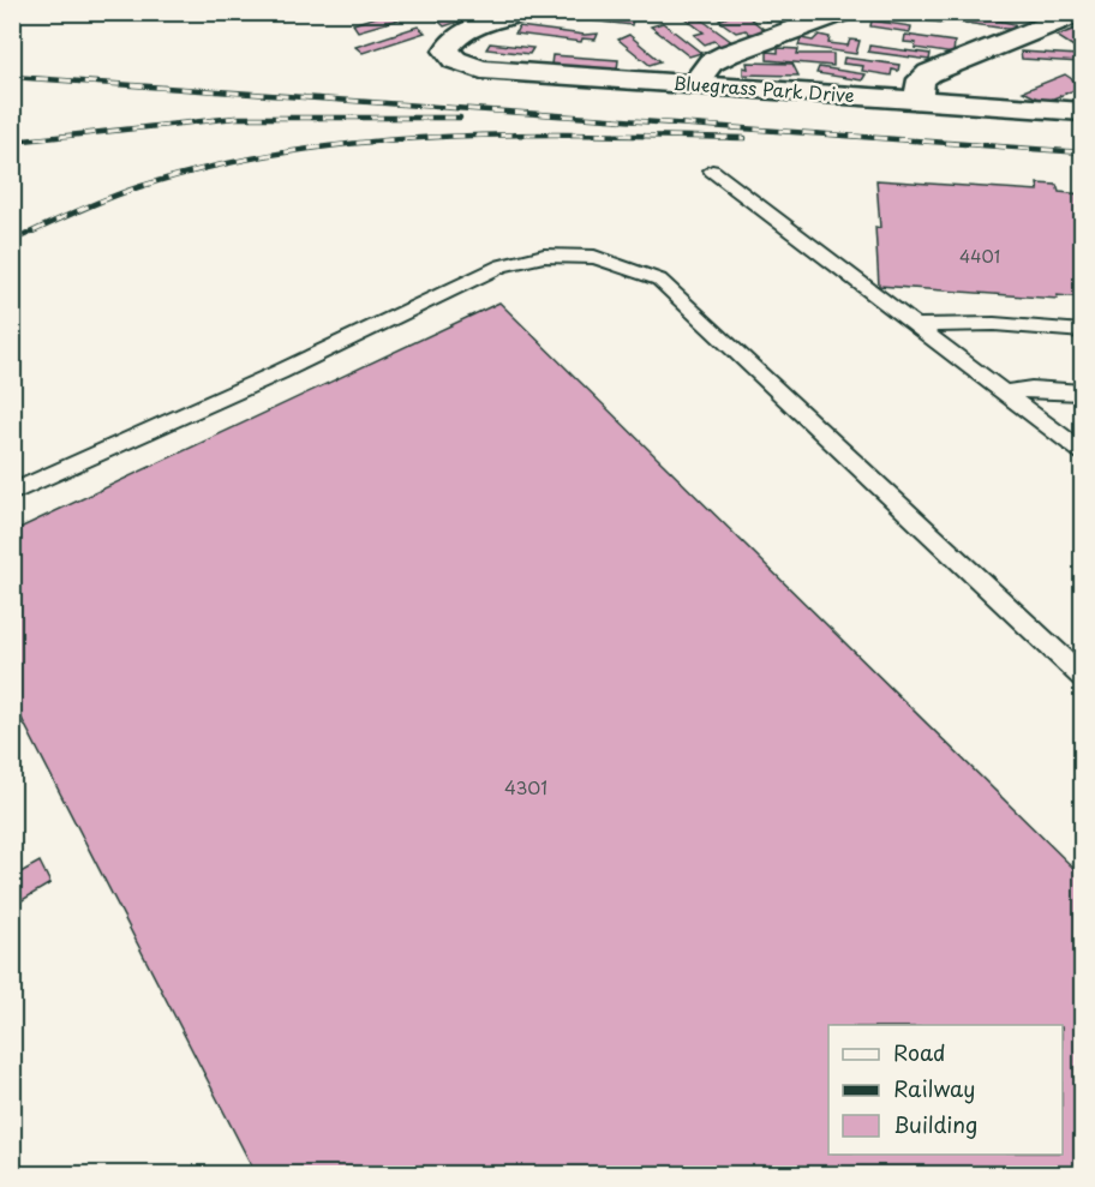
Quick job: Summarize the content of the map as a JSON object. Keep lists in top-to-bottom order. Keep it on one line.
{"streets":{"street":["Bluegrass Park Drive"]},"house_numbers":["4401","4301"],"legend":["Road","Railway","Building"]}
